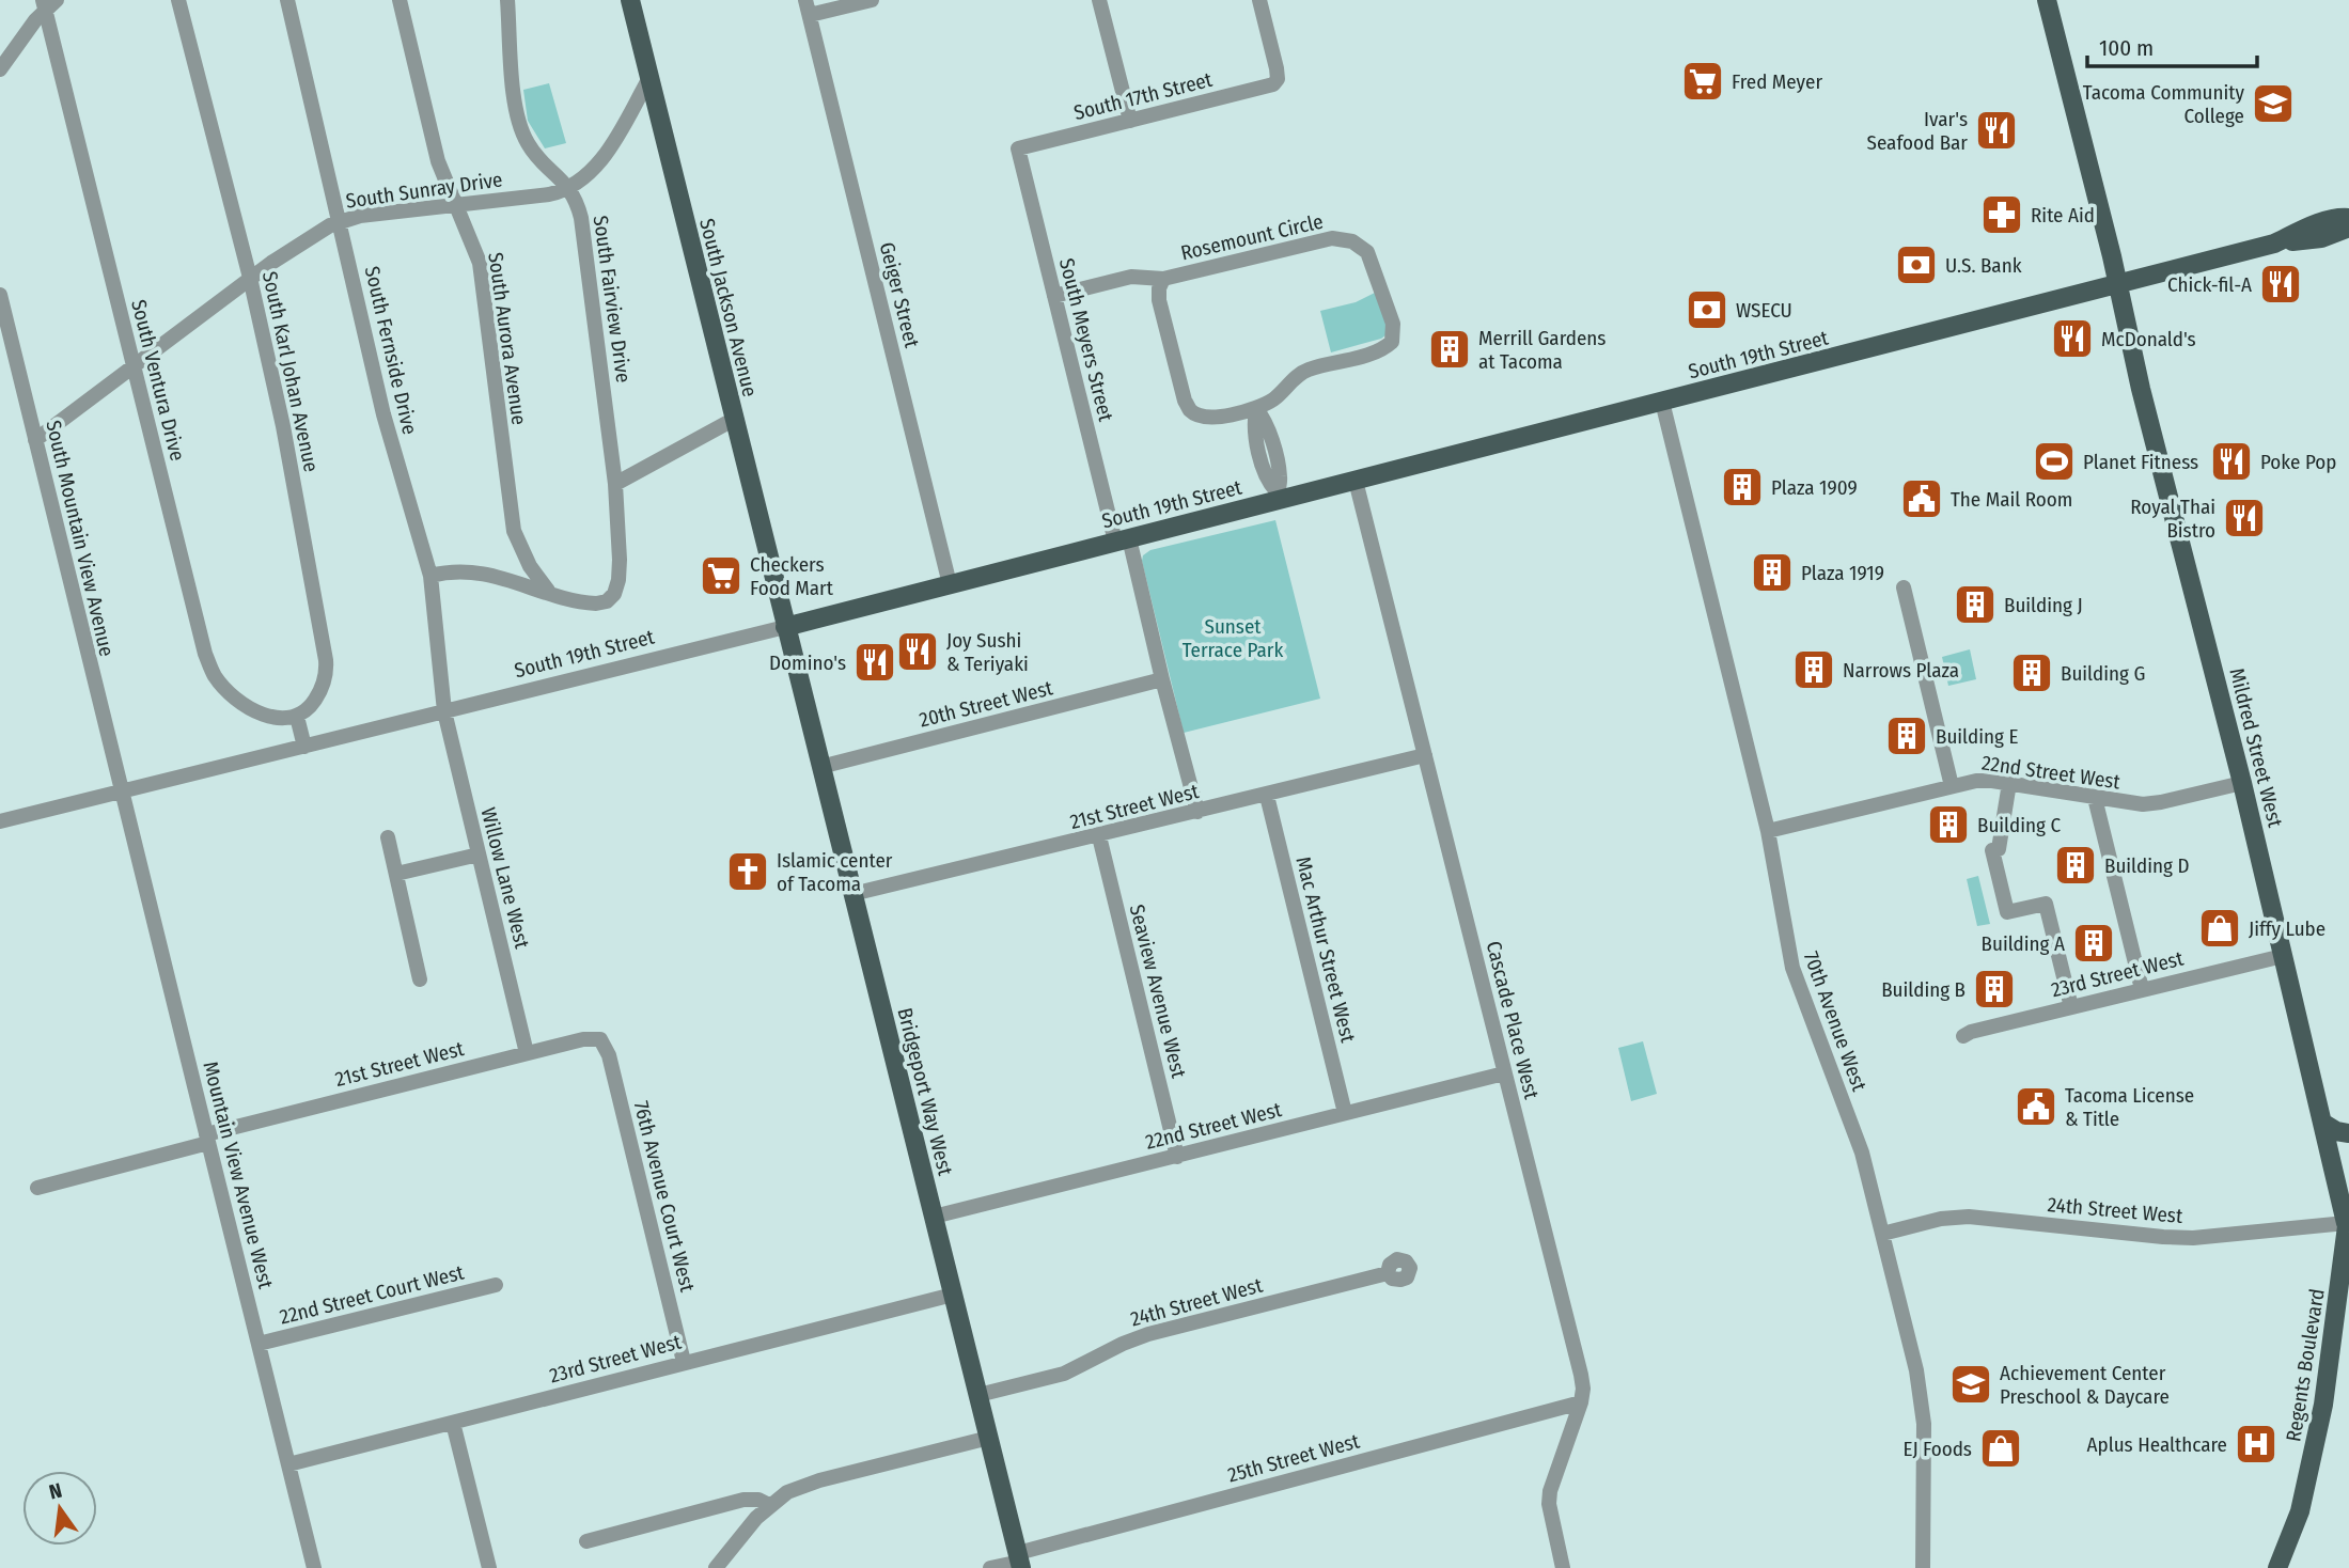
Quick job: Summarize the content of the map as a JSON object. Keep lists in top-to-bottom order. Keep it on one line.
{"streets":{"main road":["South Jackson Avenue","South 19th Street","Mildred Street West","Bridgeport Way West","Regents Boulevard"],"street":["South 17th Street","South Sunray Drive","Rosemount Circle","Geiger Street","South Fairview Drive","South Aurora Avenue","South Meyers Street","South Fernside Drive","South Karl Johan Avenue","South Ventura Drive","South Mountain View Avenue","20th Street West","22nd Street West","21st Street West","Willow Lane West","Mac Arthur Street West","23rd Street West","Seaview Avenue West","Cascade Place West","70th Avenue West","Mountain View Avenue West","76th Avenue Court West","24th Street West","22nd Street Court West","25th Street West"]},"crossings":[["South 17th Street","South Meyers Street"],["South Sunray Drive","South Fairview Drive"],["South Sunray Drive","South Jackson Avenue"],["South Sunray Drive","South Aurora Avenue"],["South Sunray Drive","South Fernside Drive"],["South Sunray Drive","South Karl Johan Avenue"],["South Sunray Drive","South Ventura Drive"],["South Sunray Drive","South Mountain View Avenue"],["Rosemount Circle","South Meyers Street"],["Geiger Street","South 19th Street"],["South Fairview Drive","South Aurora Avenue"],["South Jackson Avenue","South 19th Street"],["South Jackson Avenue","Bridgeport Way West"],["South Meyers Street","South 19th Street"],["South Fernside Drive","South 19th Street"],["South Fernside Drive","Willow Lane West"],["South 19th Street","South Mountain View Avenue"],["South 19th Street","Mildred Street West"],["South 19th Street","Willow Lane West"],["South 19th Street","Cascade Place West"],["South 19th Street","70th Avenue West"],["South 19th Street","Bridgeport Way West"],["South 19th Street","Mountain View Avenue West"],["South Karl Johan Avenue","South Ventura Drive"],["South Mountain View Avenue","Mountain View Avenue West"],["20th Street West","Bridgeport Way West"],["Mildred Street West","22nd Street West"],["Mildred Street West","23rd Street West"],["Mildred Street West","24th Street West"],["Mildred Street West","Regents Boulevard"],["22nd Street West","Mac Arthur Street West"],["22nd Street West","Seaview Avenue West"],["22nd Street West","Cascade Place West"],["22nd Street West","70th Avenue West"],["22nd Street West","Bridgeport Way West"],["21st Street West","Willow Lane West"],["21st Street West","Mac Arthur Street West"],["21st Street West","Seaview Avenue West"],["21st Street West","Cascade Place West"],["21st Street West","Bridgeport Way West"],["21st Street West","Mountain View Avenue West"],["21st Street West","76th Avenue Court West"],["23rd Street West","Bridgeport Way West"],["23rd Street West","Mountain View Avenue West"],["23rd Street West","76th Avenue Court West"],["Cascade Place West","25th Street West"],["70th Avenue West","24th Street West"],["Bridgeport Way West","24th Street West"],["Bridgeport Way West","25th Street West"],["Mountain View Avenue West","22nd Street Court West"],["24th Street West","Regents Boulevard"]],"parks":["Sunset Terrace Park"],"places":{"supermarket":["Fred Meyer","Checkers Food Mart"],"school or university":["Tacoma Community College","Achievement Center Preschool & Daycare"],"restaurant":["Ivar's Seafood Bar","Chick-fil-A","McDonald's","Poke Pop","Royal Thai Bistro","Joy Sushi & Teriyaki","Domino's"],"pharmacy":["Rite Aid"],"bank":["U.S. Bank","WSECU"],"building":["Merrill Gardens at Tacoma","Plaza 1909","Plaza 1919","Building J","Narrows Plaza","Building G","Building E","Building C","Building D","Building A","Building B"],"sports":["Planet Fitness"],"public building":["The Mail Room","Tacoma License & Title"],"church":["Islamic center of Tacoma"],"shop":["Jiffy Lube","EJ Foods"],"hospital":["Aplus Healthcare"]},"scale_bar":"100 m","north":"top"}
